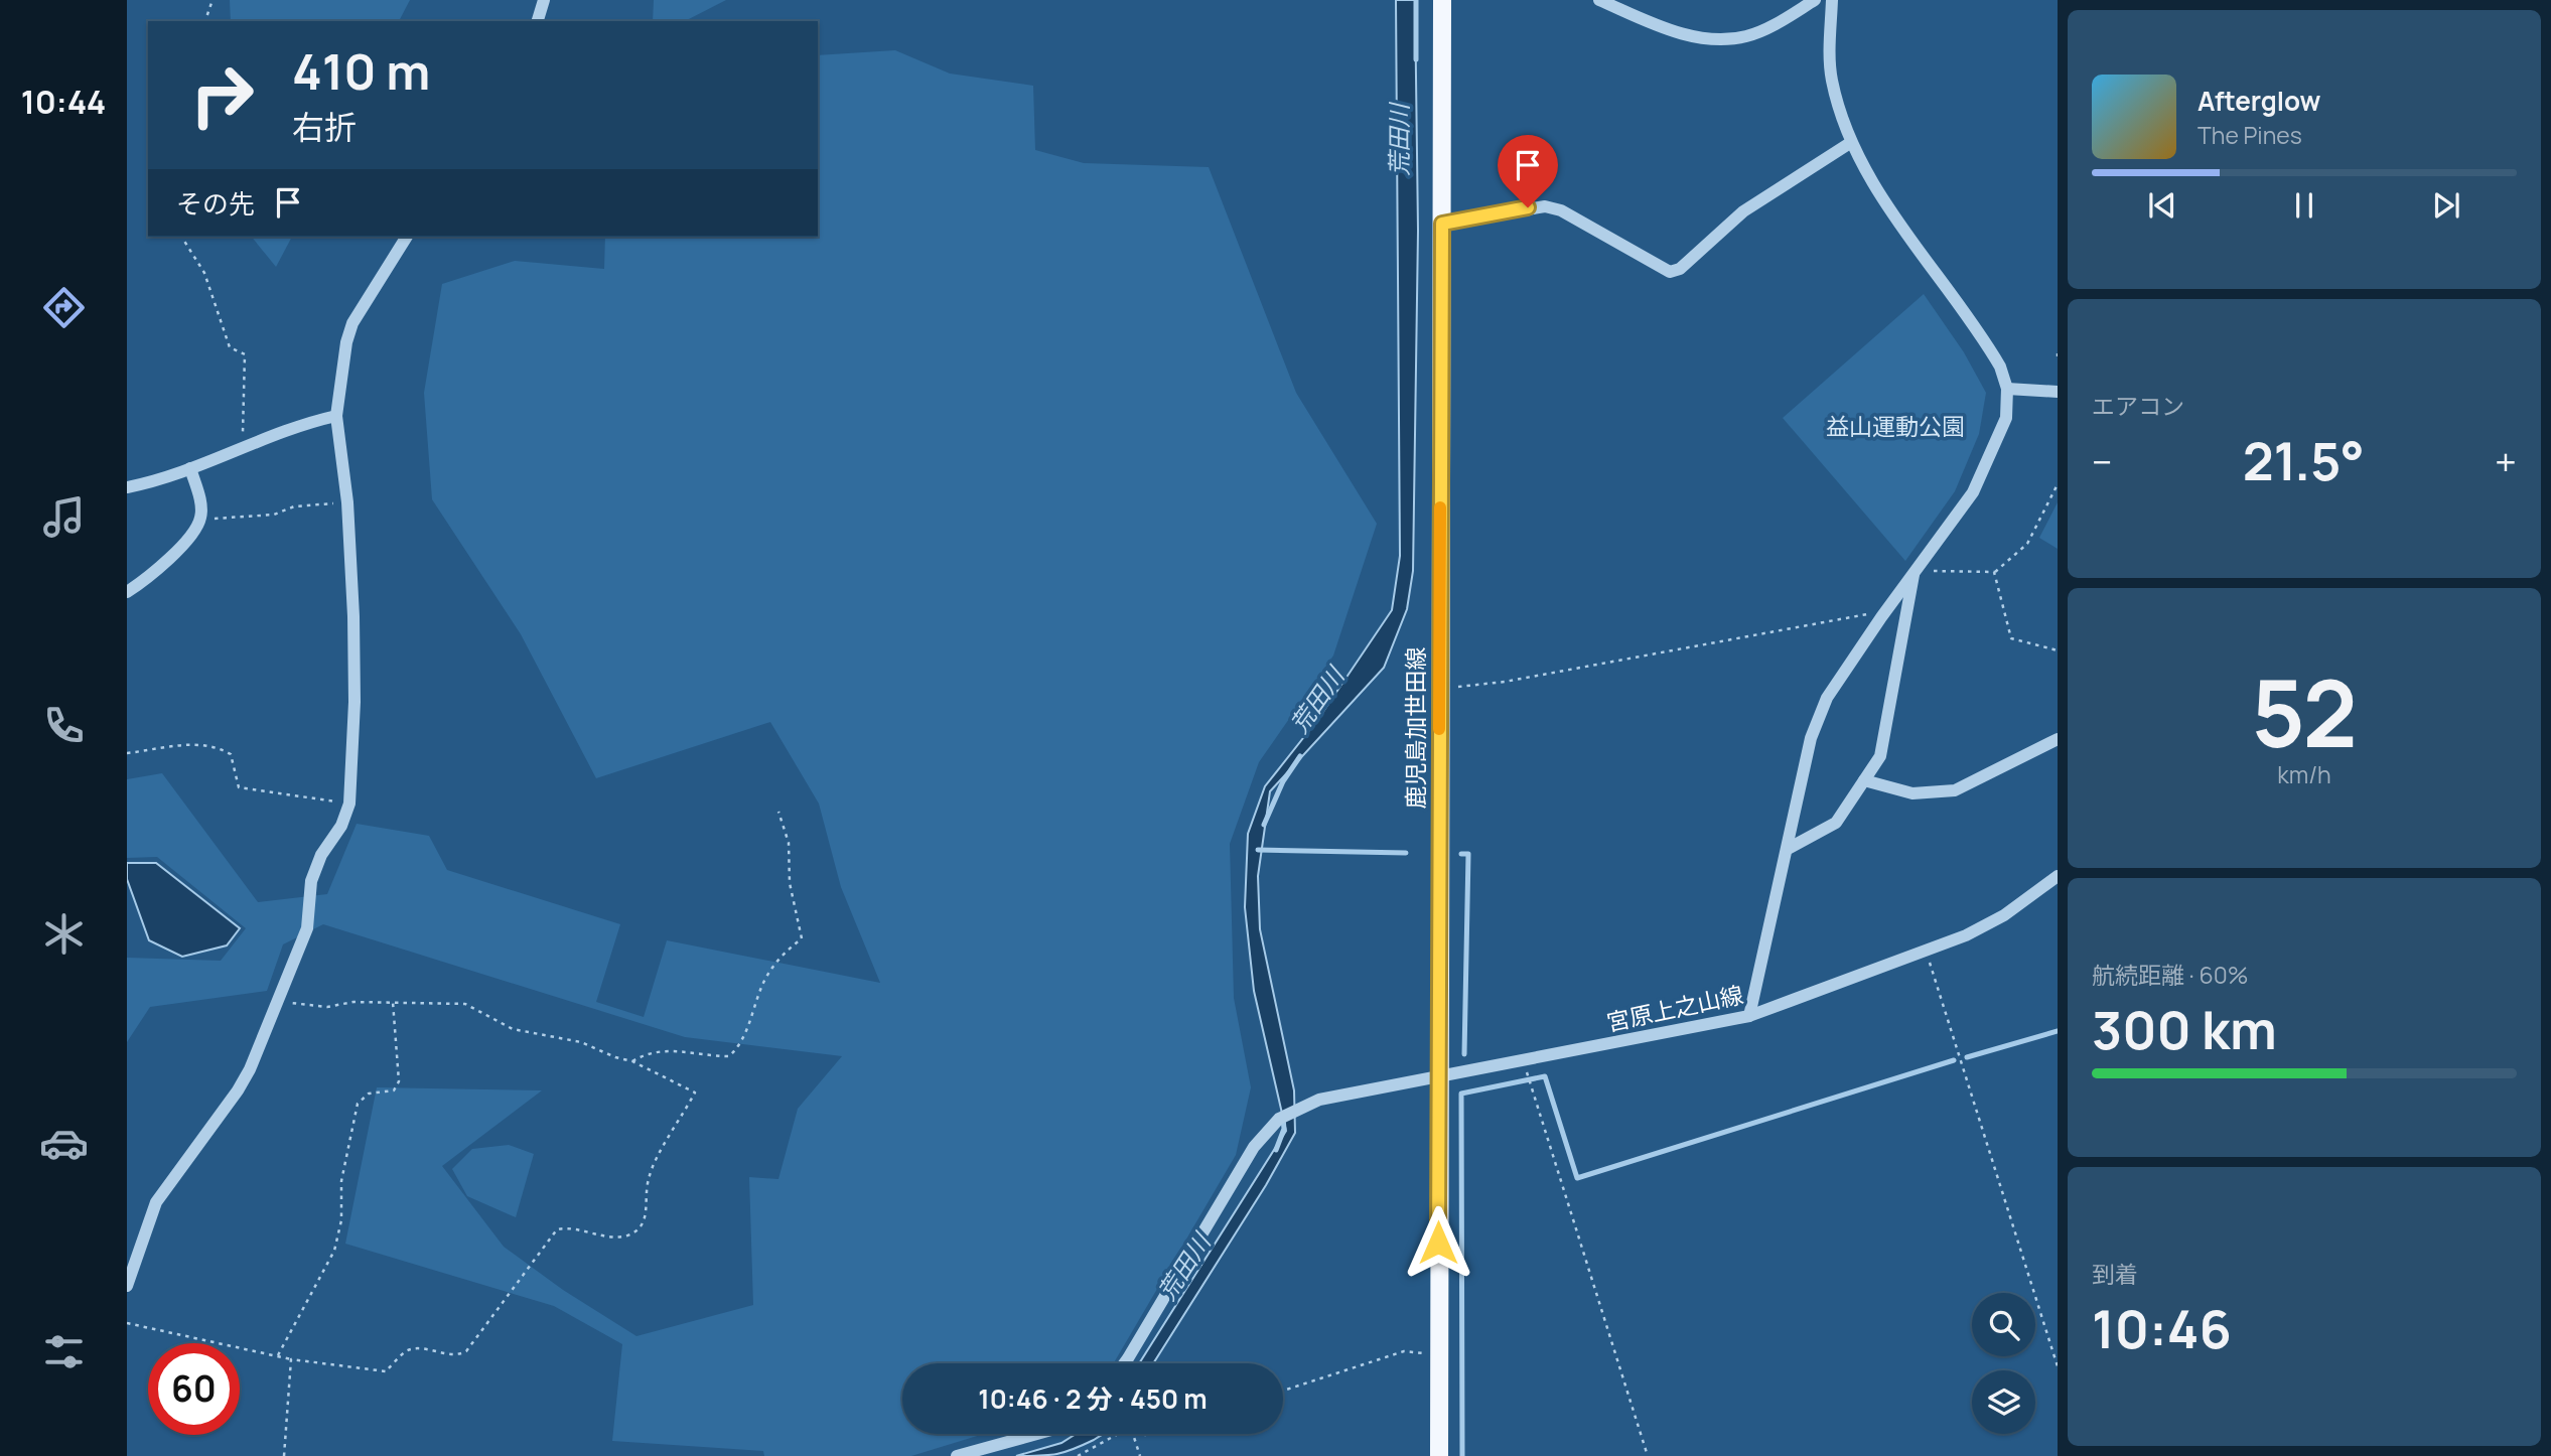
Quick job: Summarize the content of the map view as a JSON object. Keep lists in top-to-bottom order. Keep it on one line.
{"streets":{"main road":["鹿児島加世田線"],"street":["宮原上之山線"]},"crossings":[["鹿児島加世田線","宮原上之山線"]],"water":["荒田川"],"parks":["益山運動公園"],"page":{"tabs":"10:44","turn":["410 m","右折"],"song":["Afterglow","The Pines"],"then":"その先","tile":["エアコン",["52","km/h"],["航続距離 · 60%","300 km"],["到着","10:46"]],"heat":["−","21.5°","+"],"limit":"60","trip":"10:46 · 2 分 · 450 m"}}
